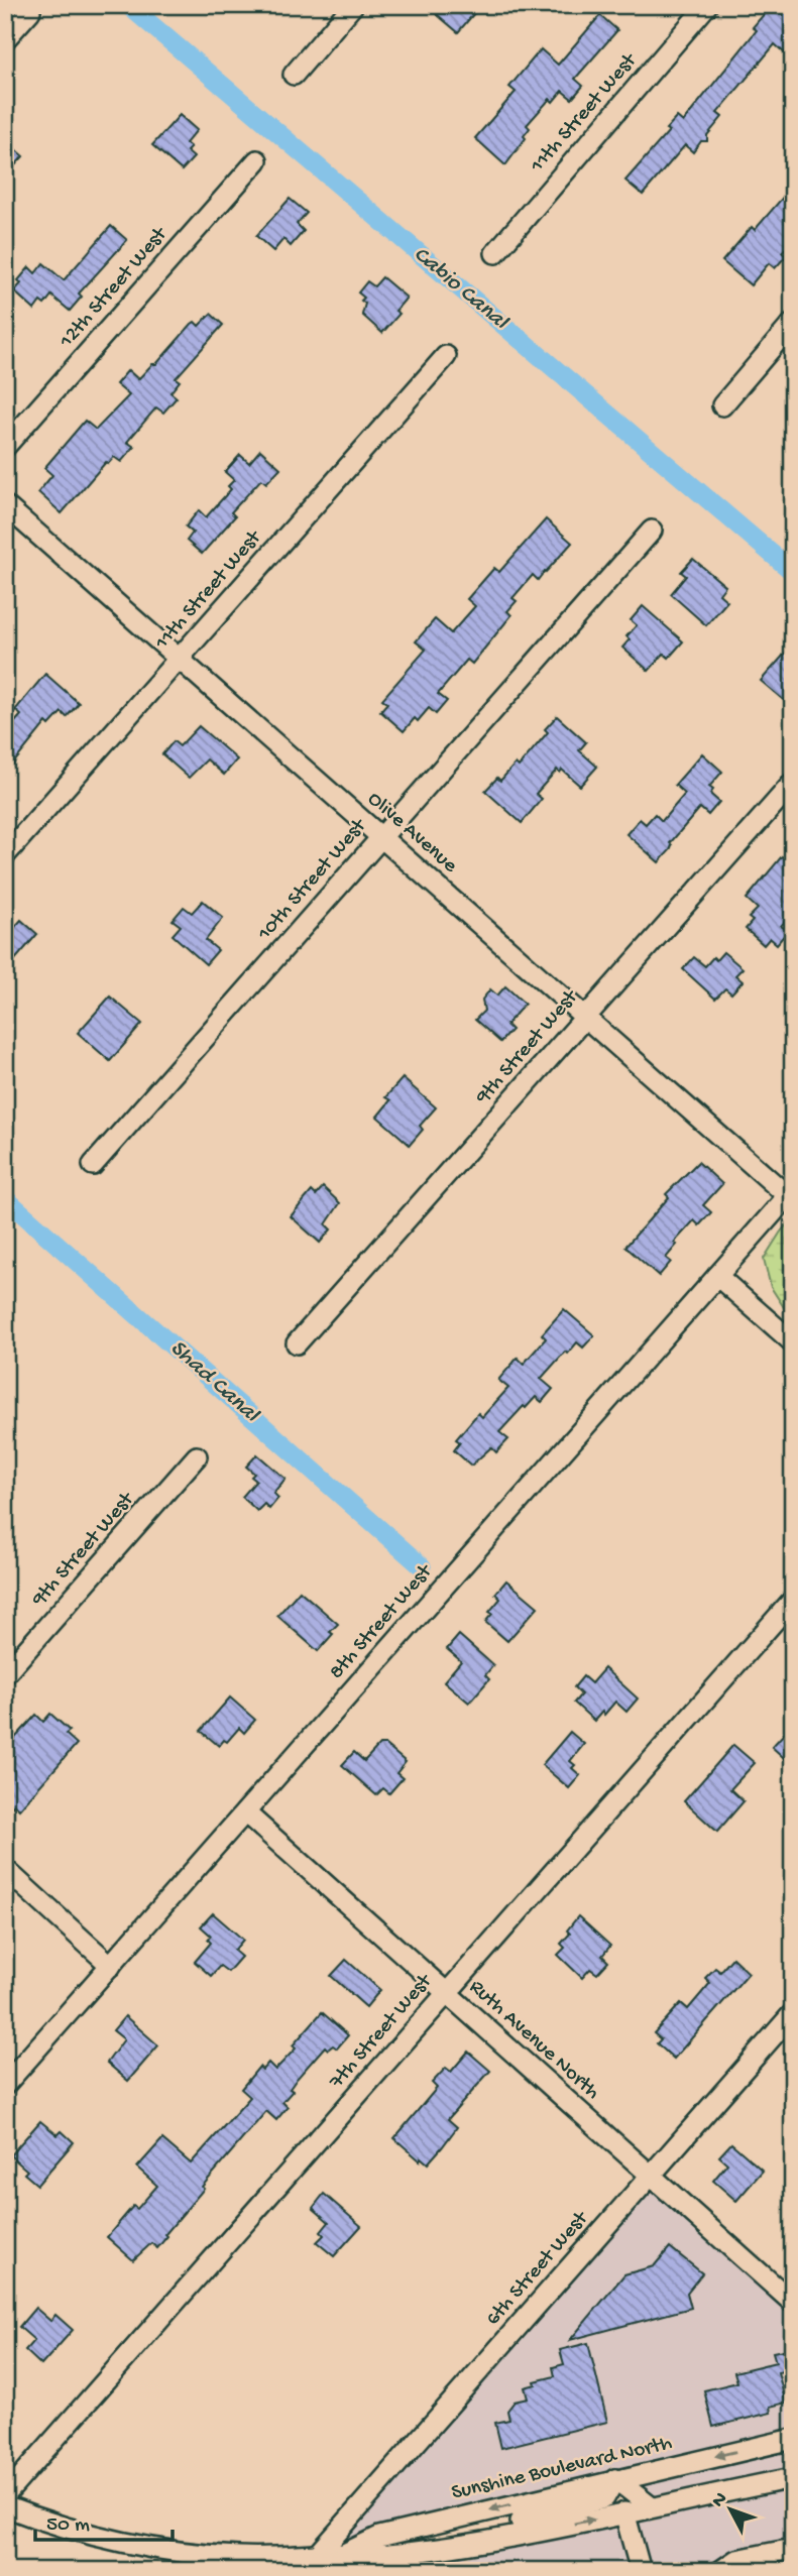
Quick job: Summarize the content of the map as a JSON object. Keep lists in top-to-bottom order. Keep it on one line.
{"streets":{"street":["11th Street West","12th Street West","Olive Avenue","10th Street West","9th Street West","8th Street West","7th Street West","Ruth Avenue North","6th Street West","Sunshine Boulevard North"]},"crossings":[["11th Street West","Olive Avenue"],["Olive Avenue","10th Street West"],["Olive Avenue","9th Street West"],["Olive Avenue","8th Street West"],["8th Street West","Ruth Avenue North"],["7th Street West","Ruth Avenue North"],["Ruth Avenue North","6th Street West"],["6th Street West","Sunshine Boulevard North"]],"water":["Cabio Canal","Shad Canal"],"scale_bar":"50 m","north":"top left"}
